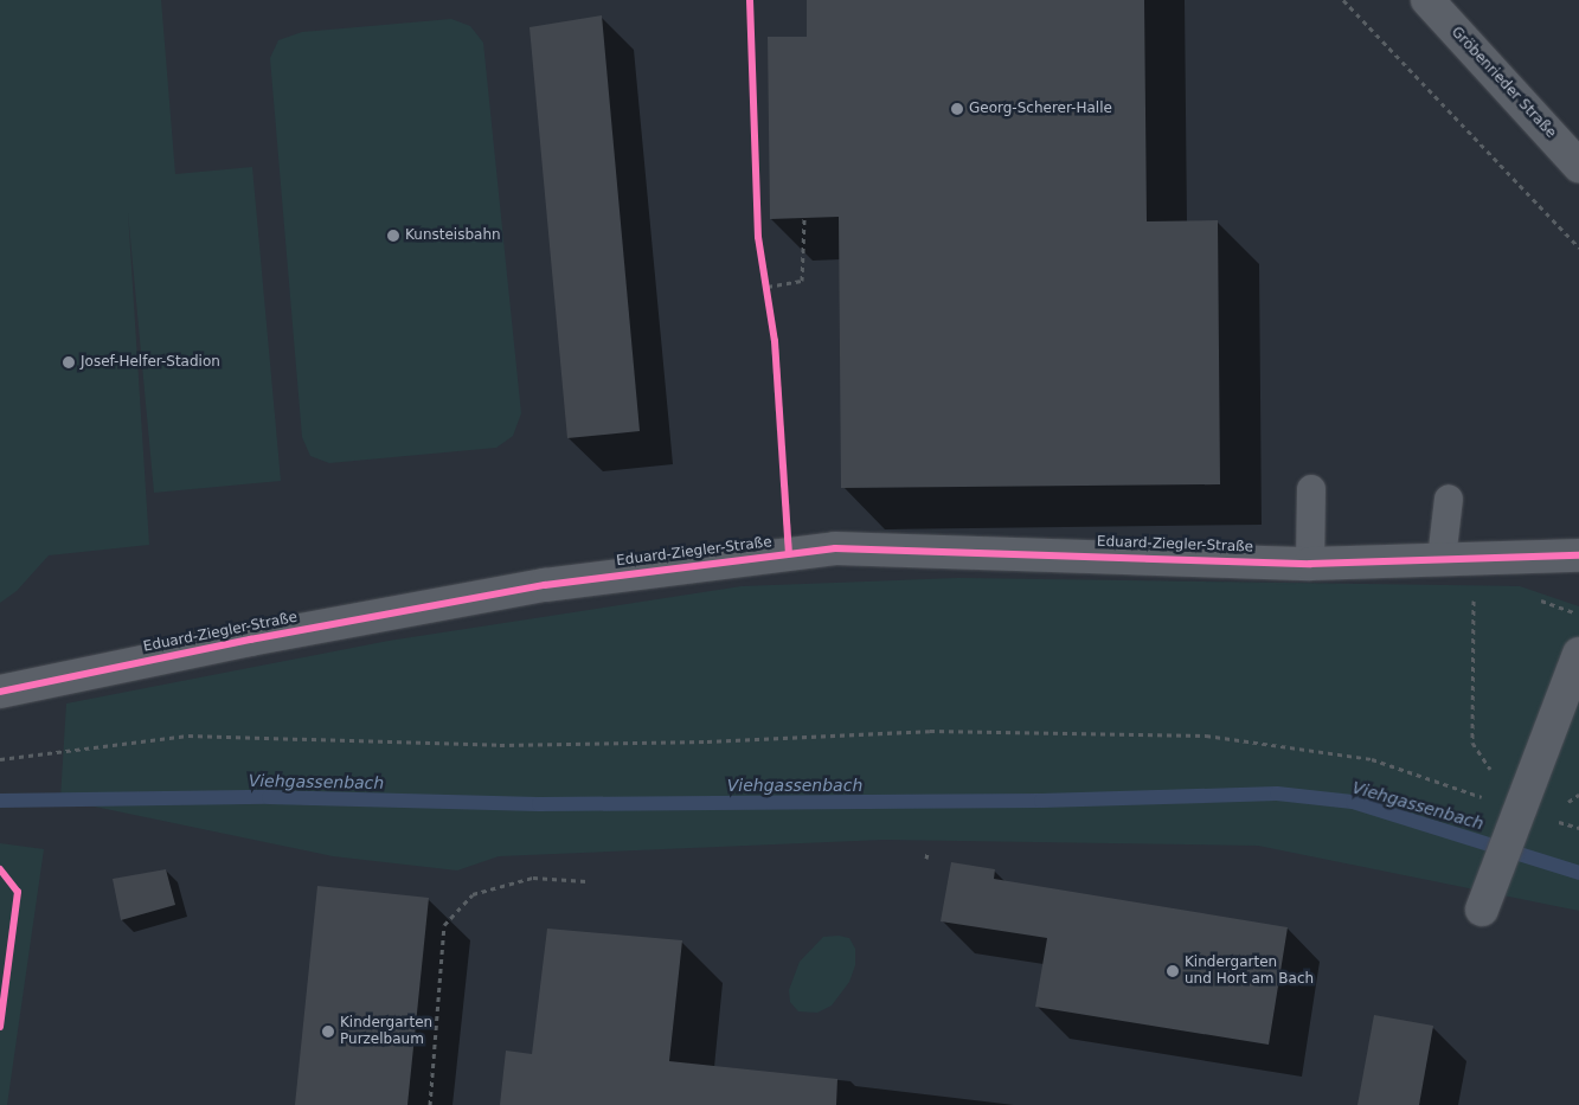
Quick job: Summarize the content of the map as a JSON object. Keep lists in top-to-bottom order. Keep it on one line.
{"streets":{"street":["Gröbenrieder Straße","Eduard-Ziegler-Straße"]},"water":["Viehgassenbach"],"places":["Georg-Scherer-Halle","Kunsteisbahn","Josef-Helfer-Stadion","Kindergarten und Hort am Bach","Kindergarten Purzelbaum"]}
